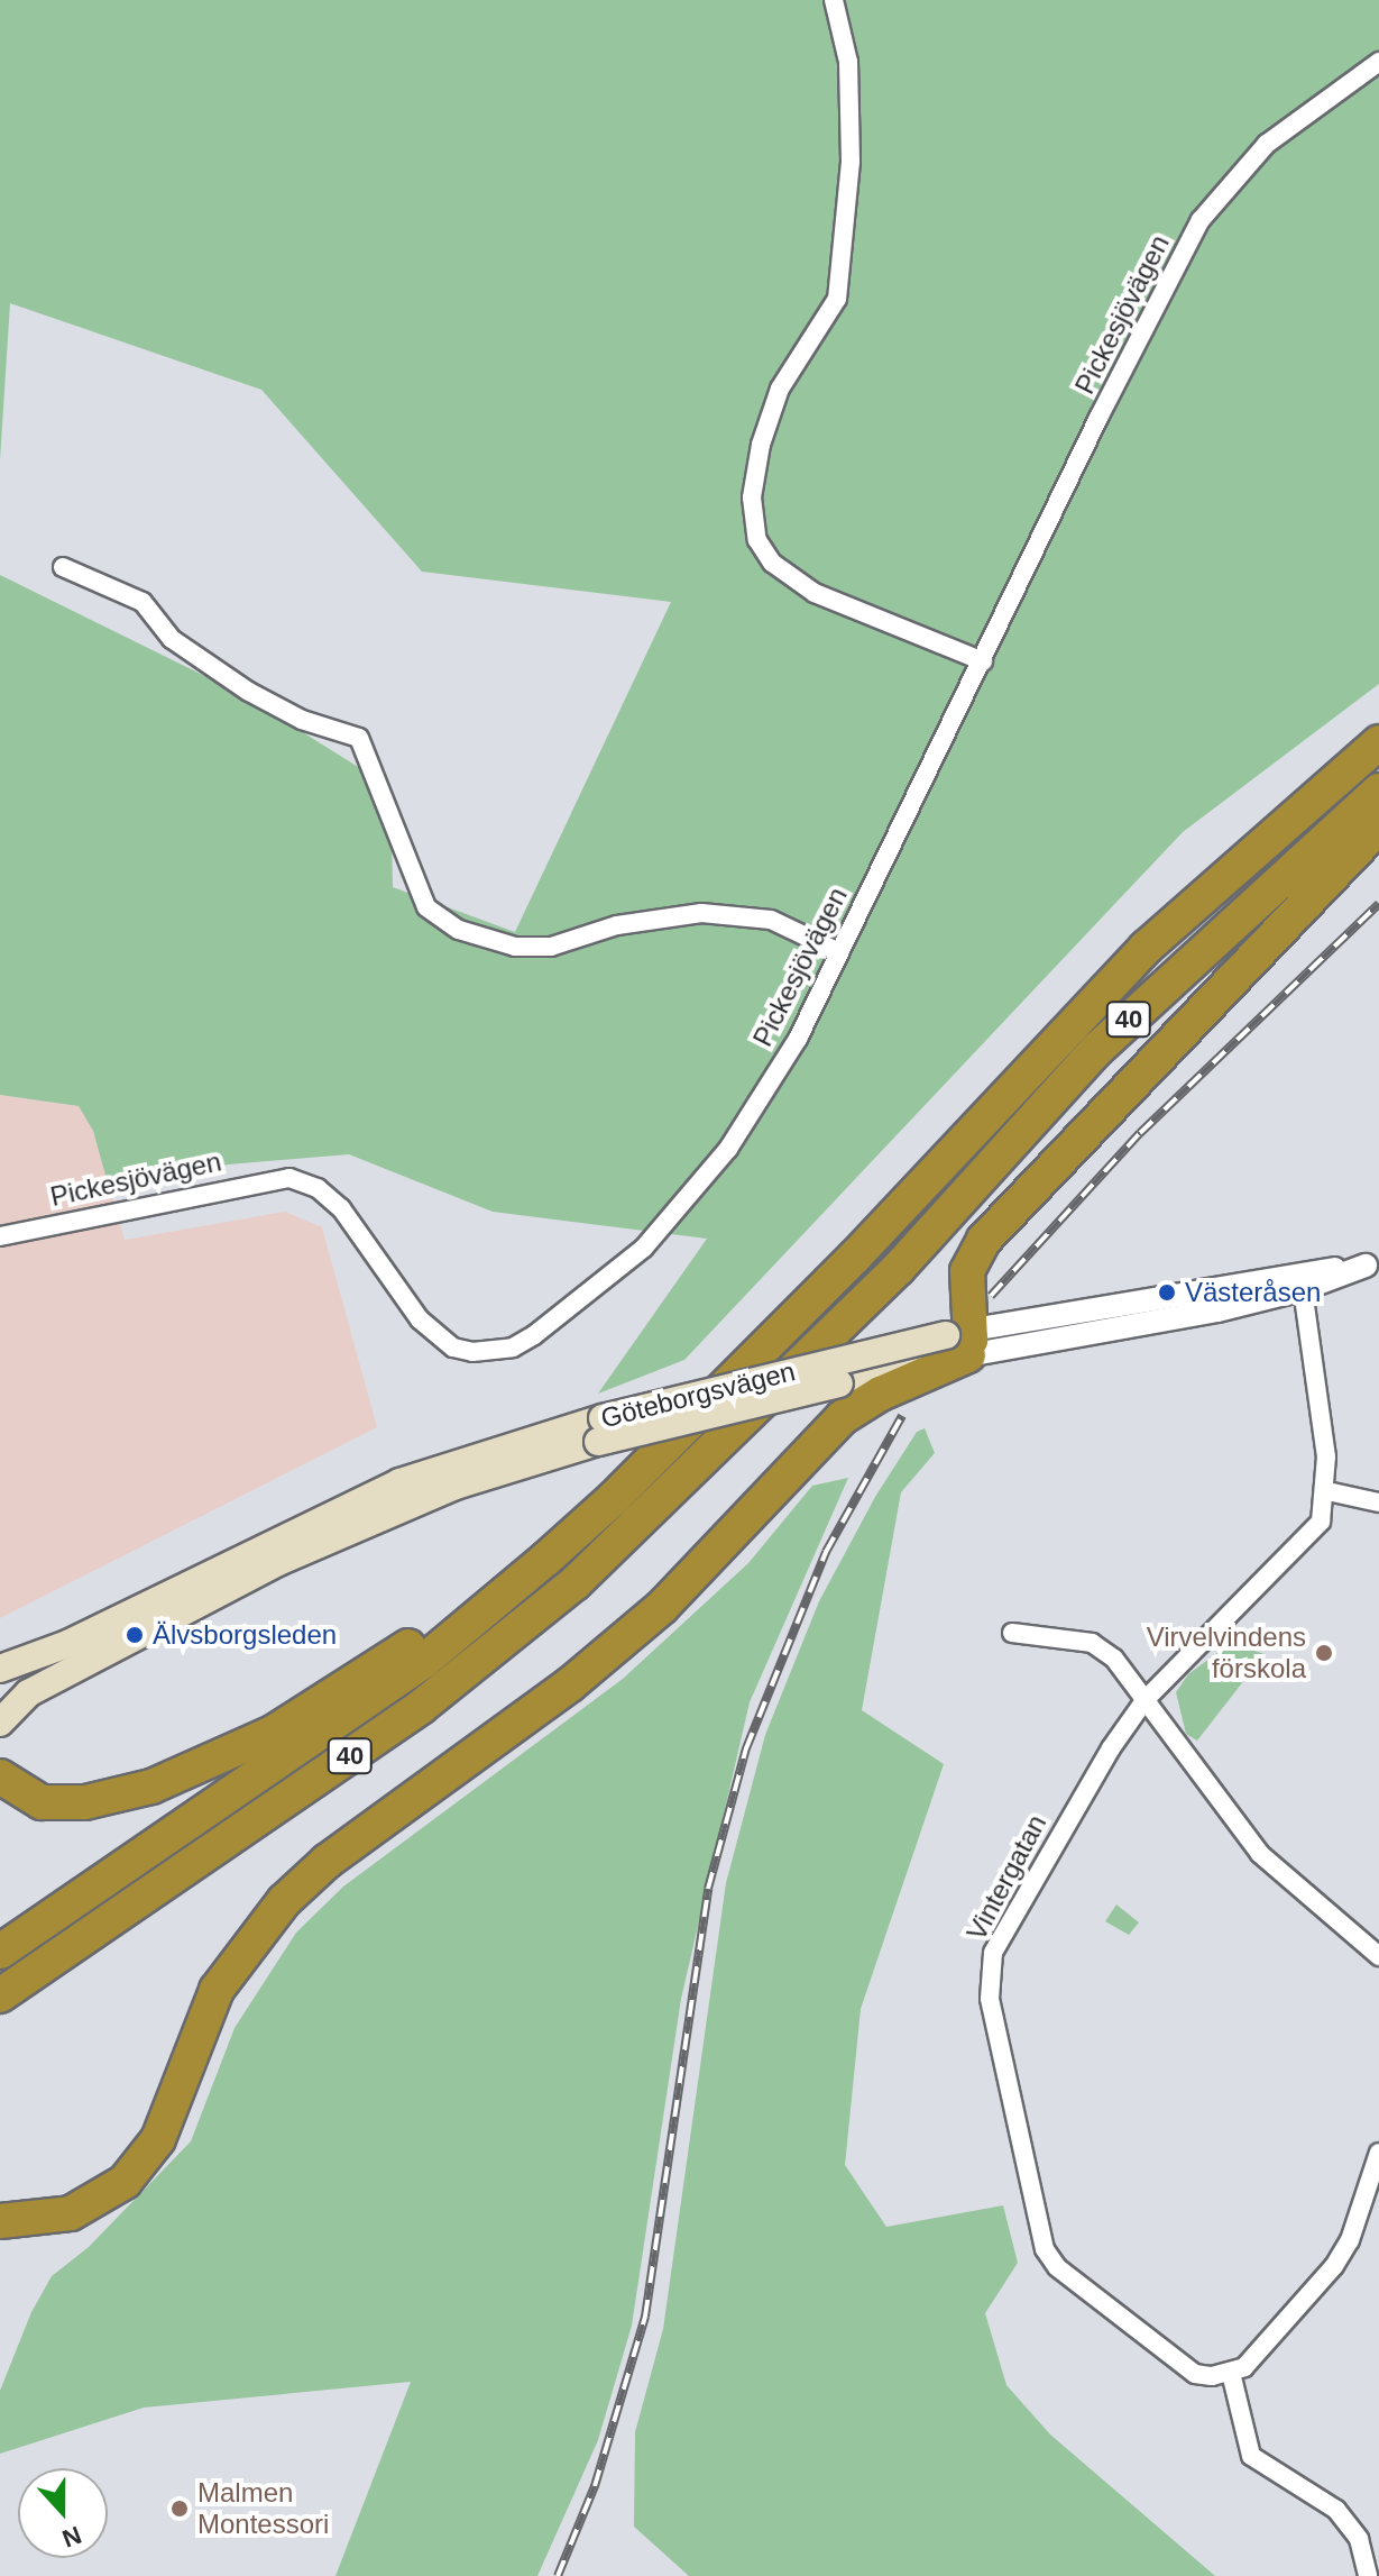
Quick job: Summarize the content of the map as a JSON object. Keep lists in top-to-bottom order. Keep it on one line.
{"streets":{"highway":["40"],"main road":["Göteborgsvägen"],"street":["Pickesjövägen","Vintergatan"]},"crossings":[["Göteborgsvägen","Vintergatan"]],"places":["Västeråsen","Älvsborgsleden","Virvelvindens förskola","Malmen Montessori"],"north":"bottom"}
